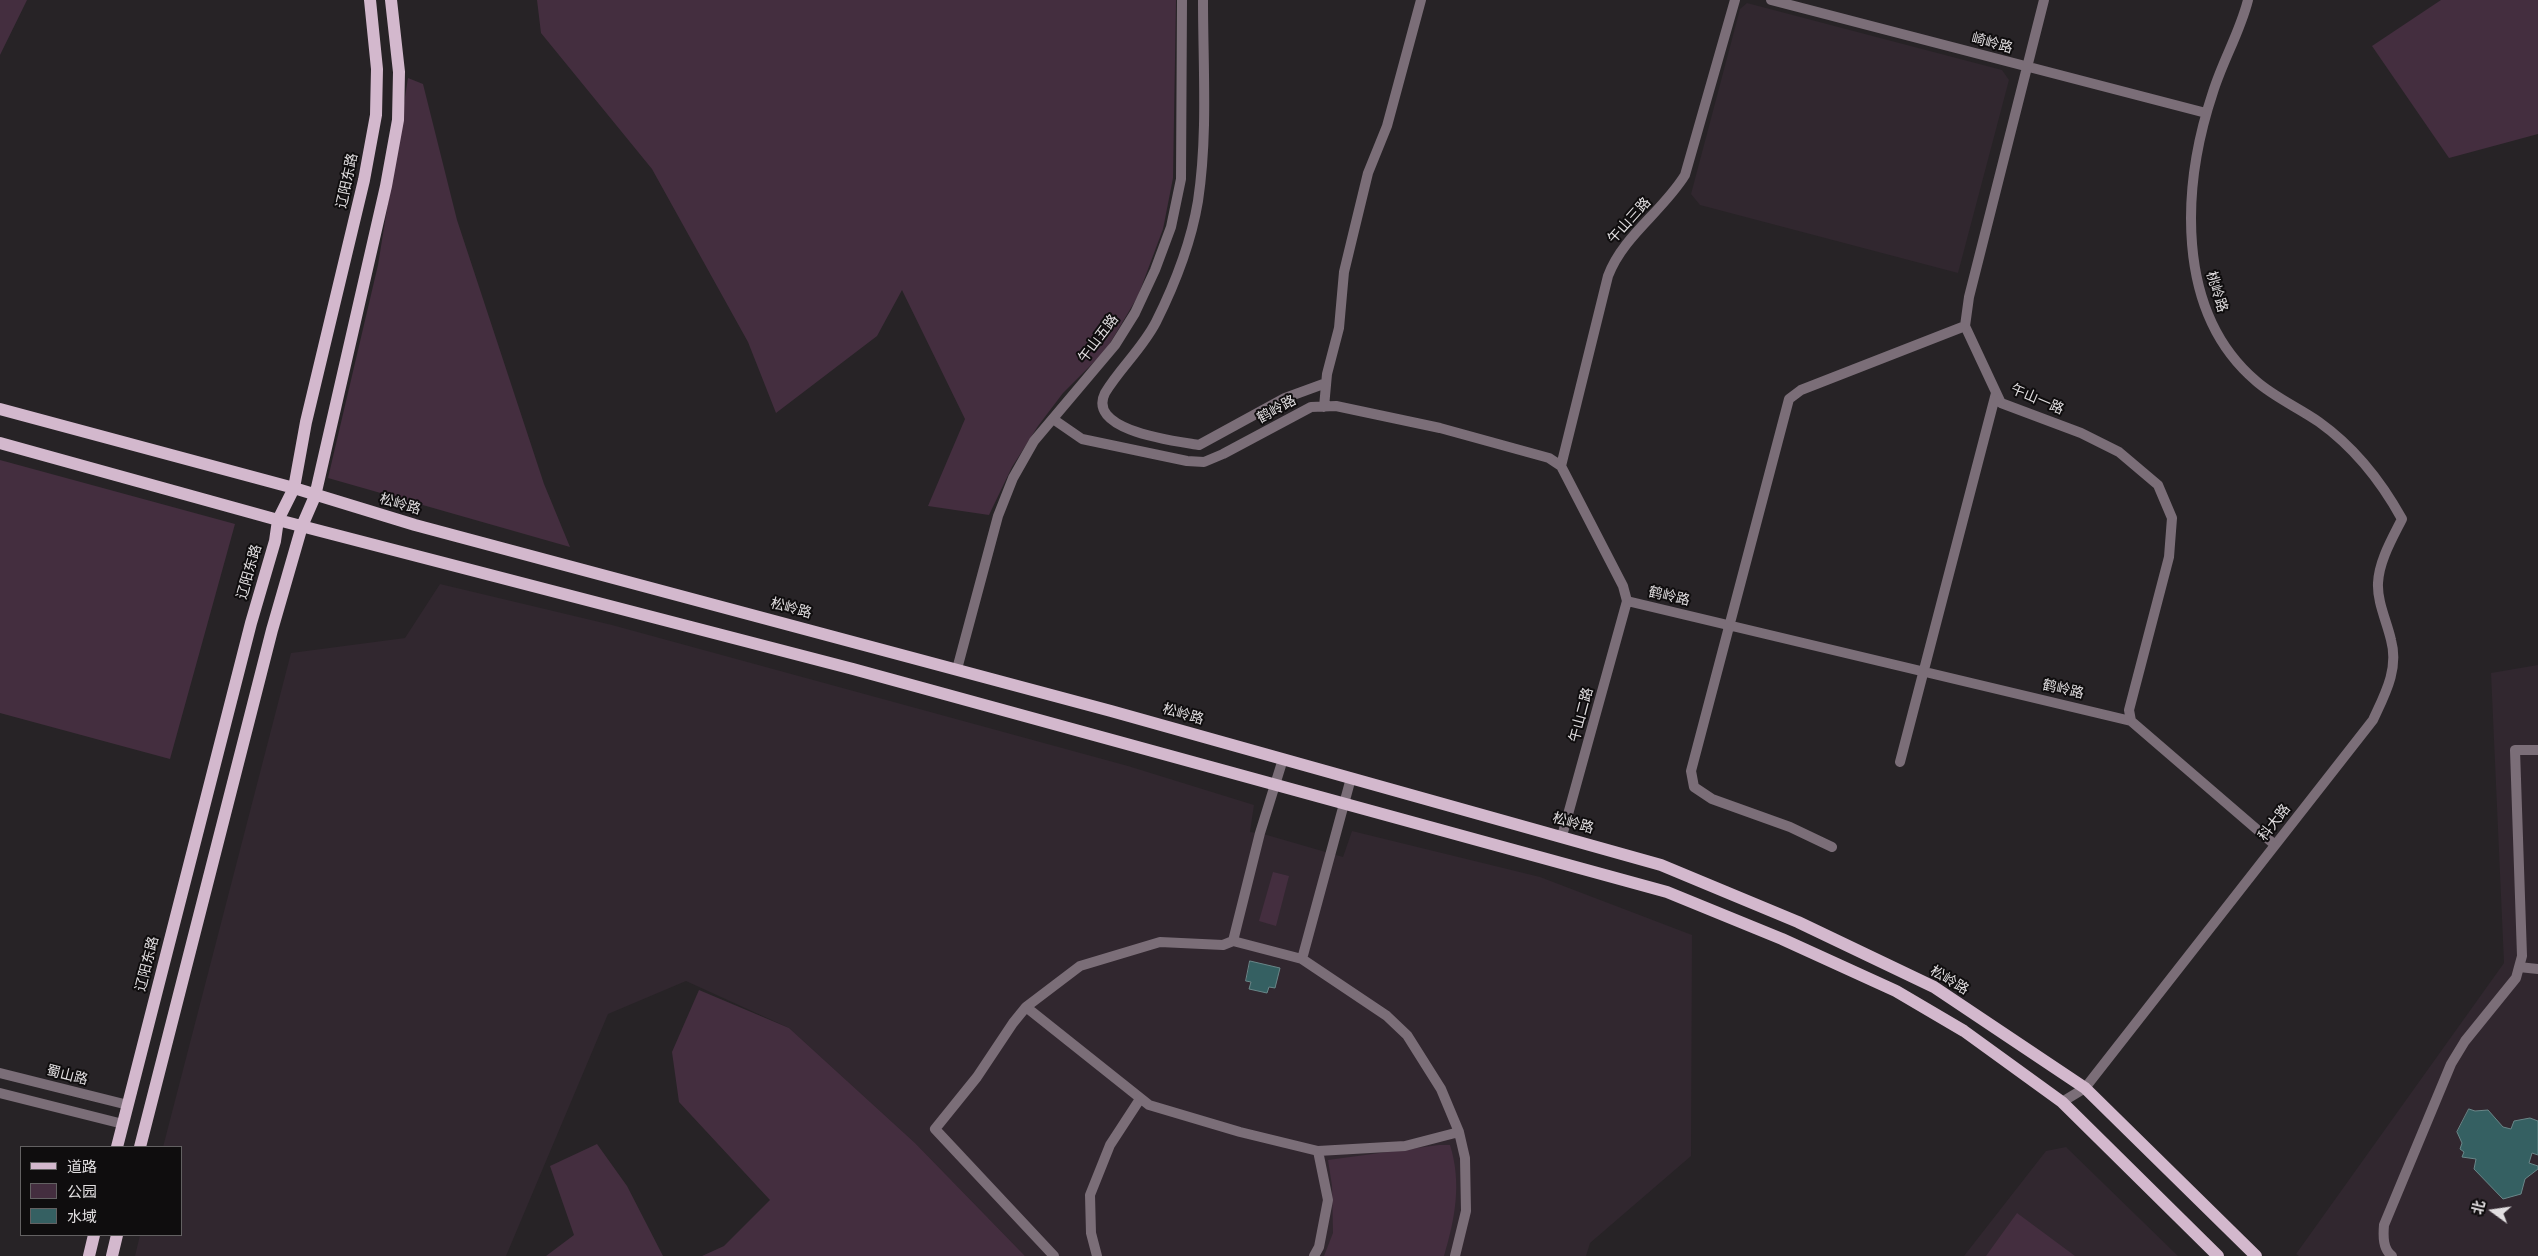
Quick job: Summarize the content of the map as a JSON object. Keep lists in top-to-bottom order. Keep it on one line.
{"streets":{"main road":["辽阳东路","松岭路"],"street":["崎岭路","午山三路","桃岭路","午山五路","午山一路","鹤岭路","午山二路","科大路","蜀山路"]},"crossings":[["崎岭路","桃岭路"],["辽阳东路","松岭路"],["辽阳东路","蜀山路"],["午山三路","鹤岭路"],["桃岭路","科大路"],["午山五路","鹤岭路"],["午山五路","松岭路"],["午山一路","鹤岭路"],["鹤岭路","午山二路"],["鹤岭路","科大路"],["松岭路","午山二路"],["松岭路","科大路"]],"legend":["道路","公园","水域"],"north":"left"}
